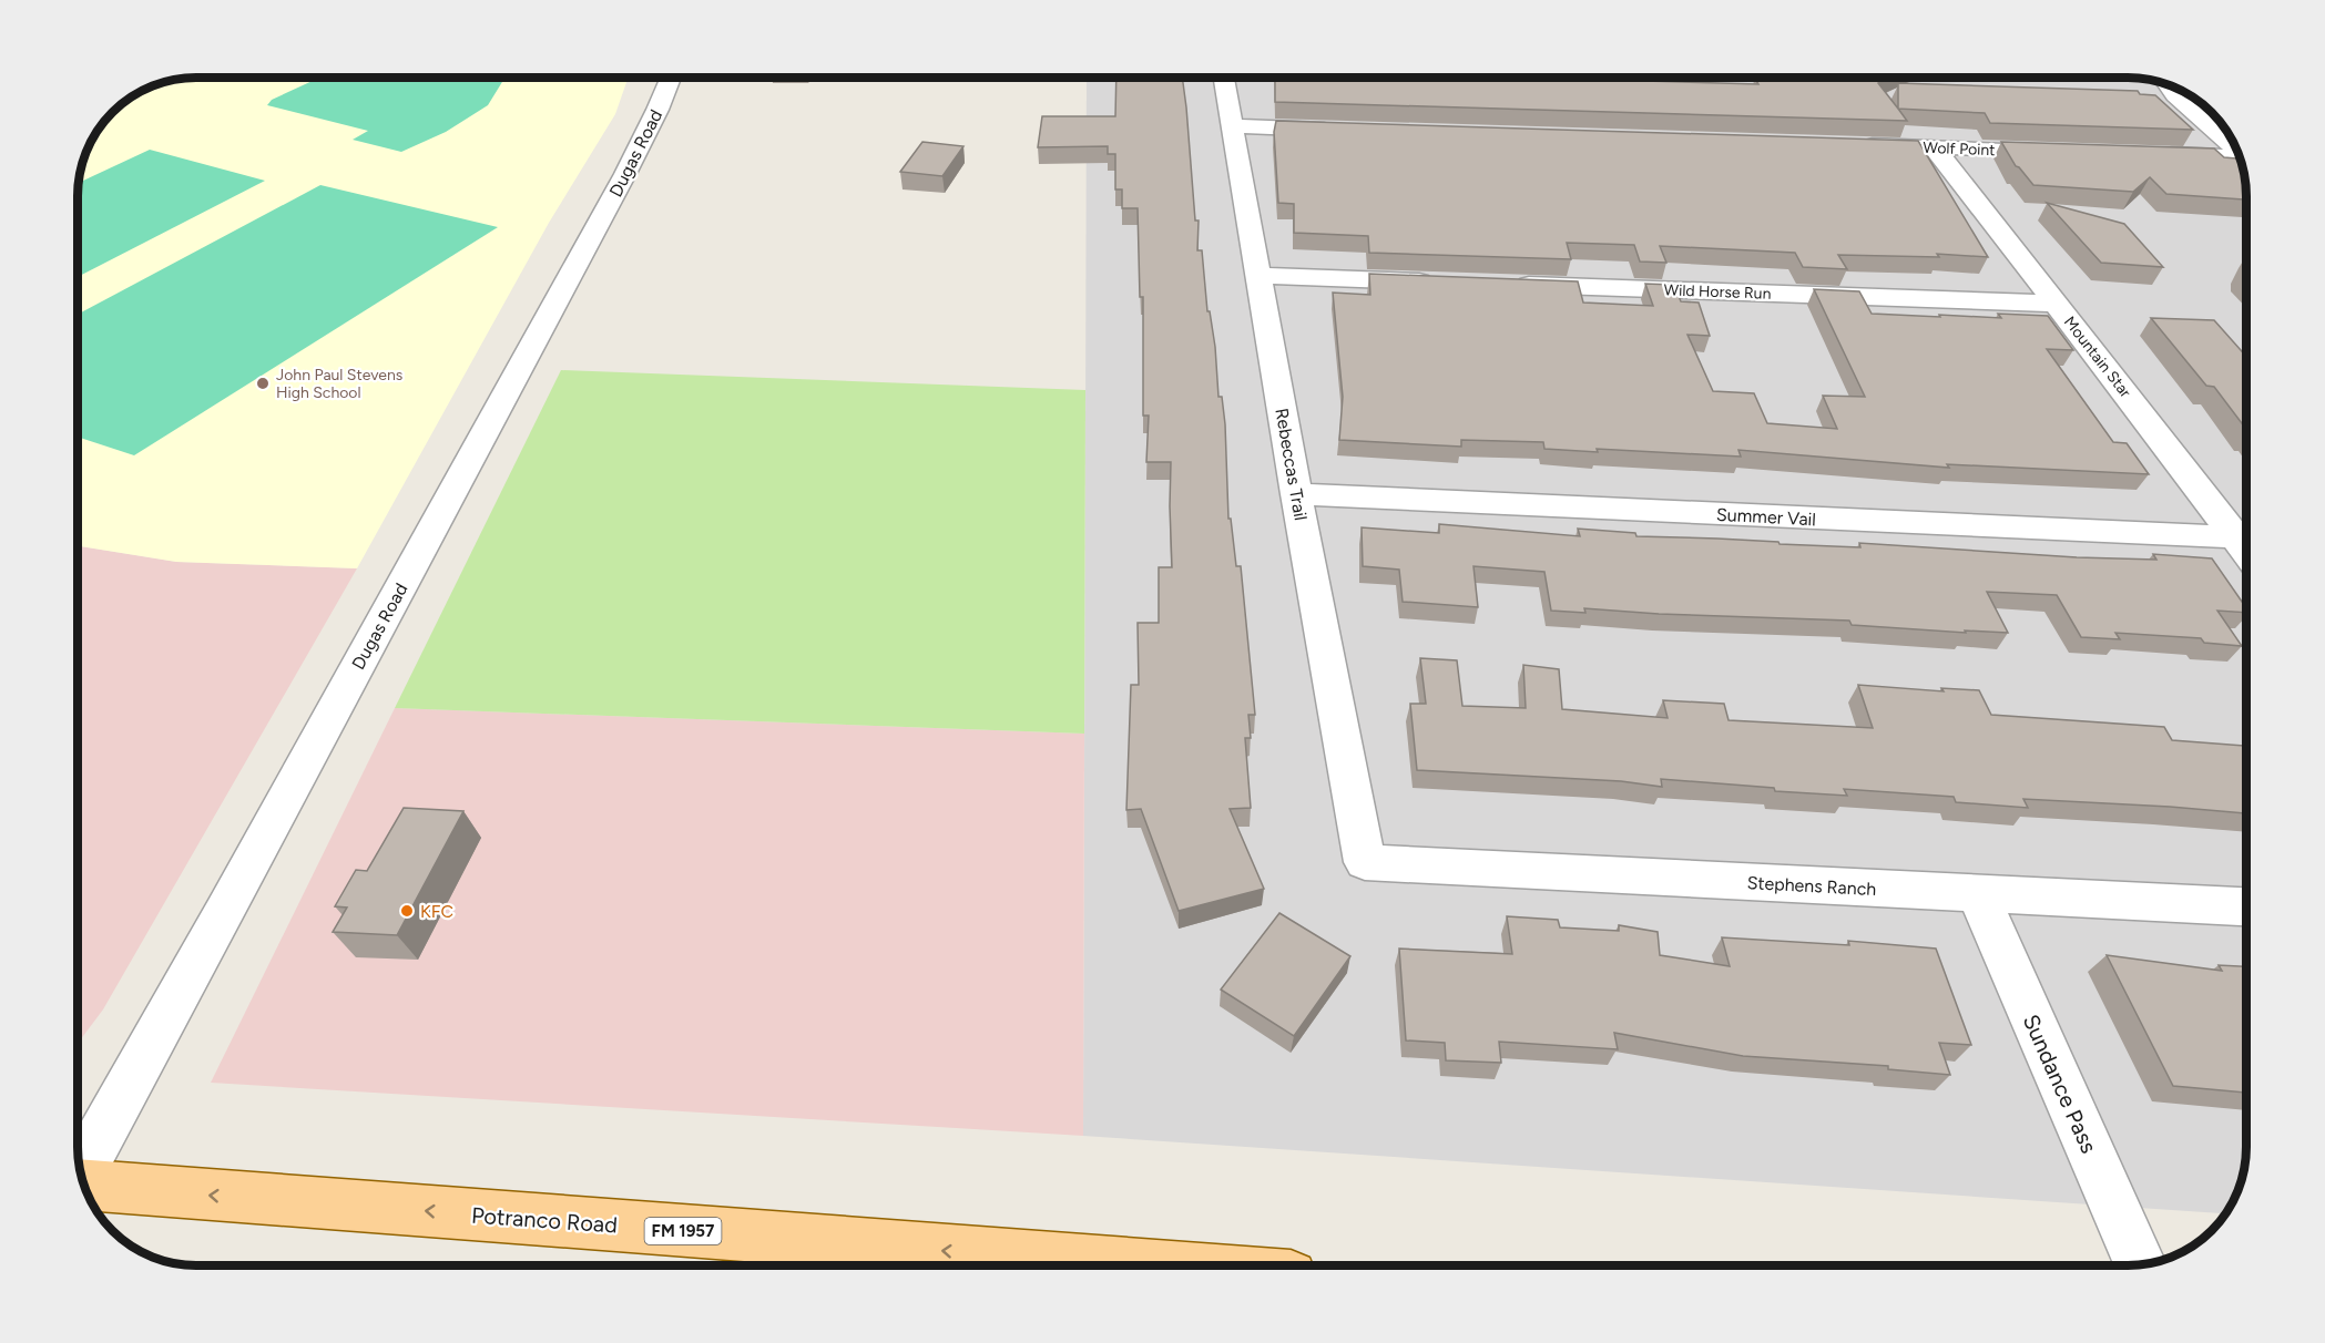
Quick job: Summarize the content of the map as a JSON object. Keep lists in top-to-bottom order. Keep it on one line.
{"streets":{"main road":["Potranco Road","FM 1957"],"street":["Wolf Point","Dugas Road","Wild Horse Run","Mountain Star","Rebeccas Trail","Summer Vail","Stephens Ranch","Sundance Pass"]},"crossings":[["Wolf Point","Mountain Star"],["Wild Horse Run","Mountain Star"],["Mountain Star","Summer Vail"],["Rebeccas Trail","Summer Vail"],["Rebeccas Trail","Stephens Ranch"],["Stephens Ranch","Sundance Pass"]],"one_way":["Potranco Road"],"places":["John Paul Stevens High School","KFC"]}
